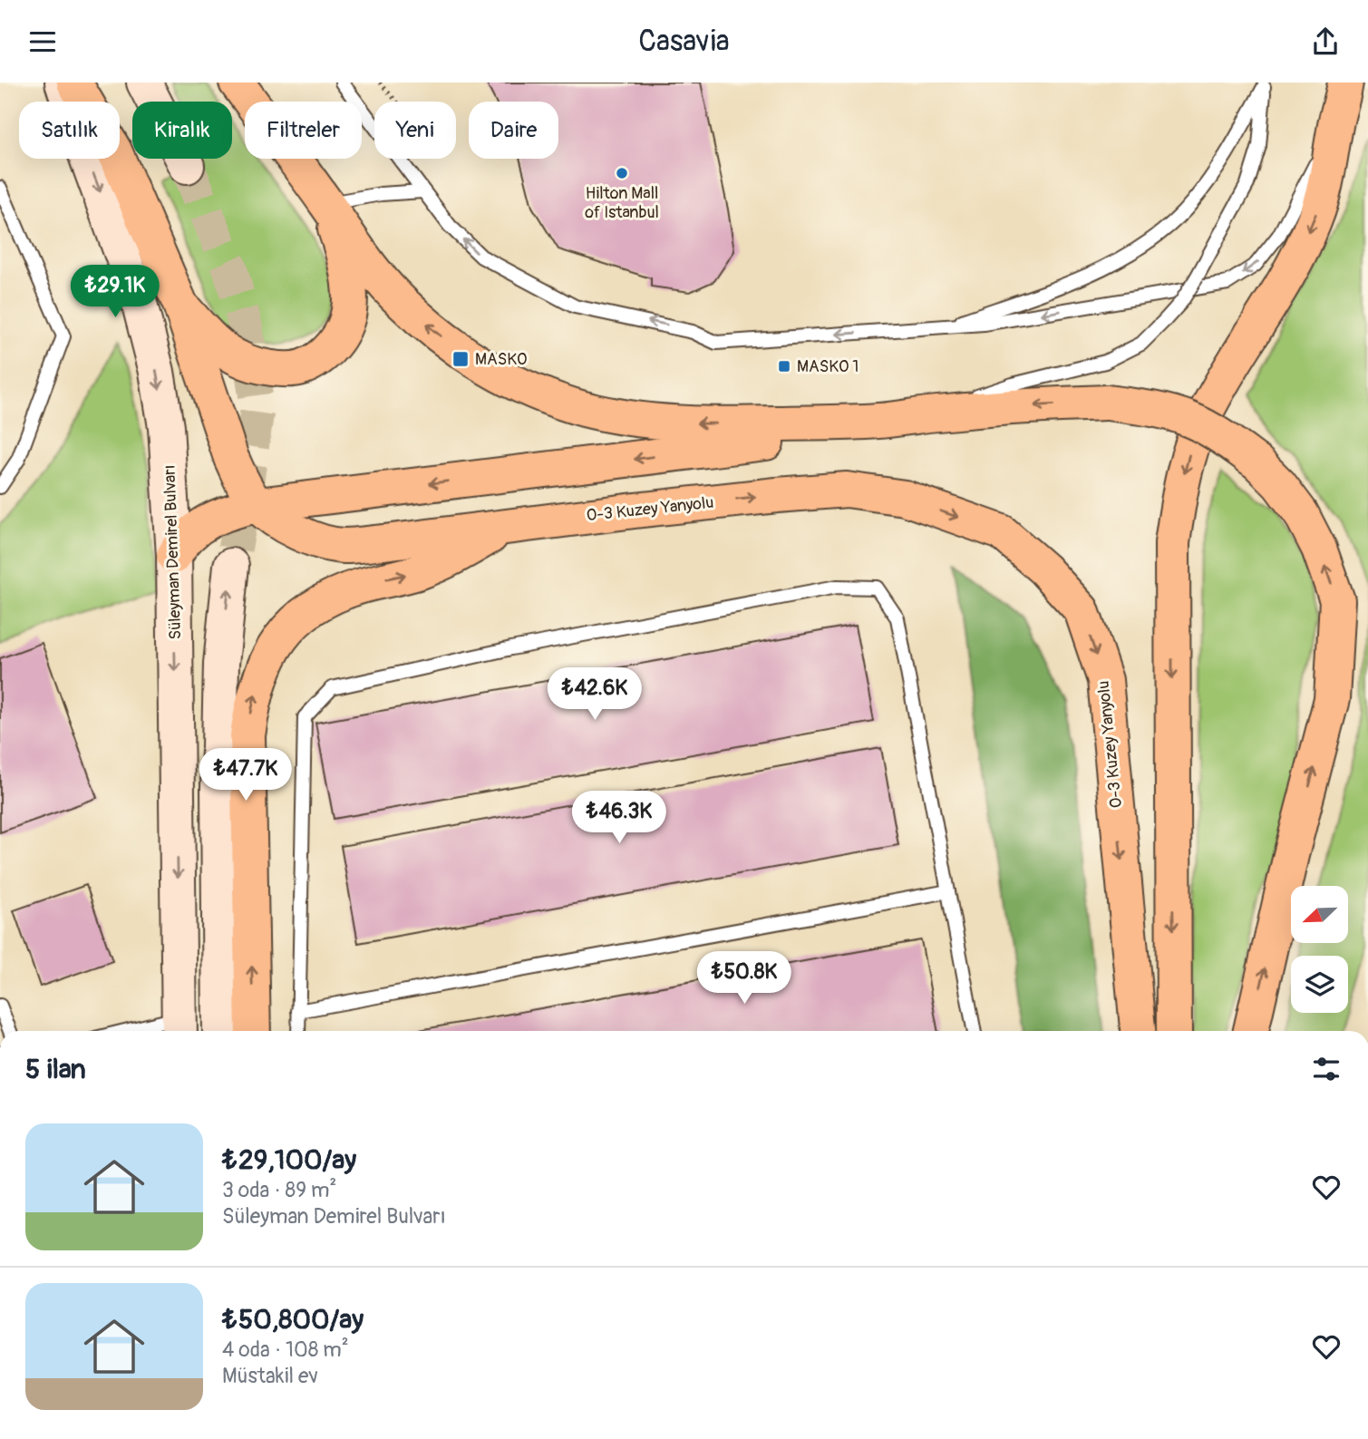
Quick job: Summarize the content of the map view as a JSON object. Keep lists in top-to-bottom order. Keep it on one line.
{"streets":{"main road":["O-3 Kuzey Yanyolu","Süleyman Demirel Bulvarı"]},"places":{"other":["Hilton Mall of Istanbul"],"transit":["MASKO","MASKO 1"]},"north":"bottom left","page":{"header":"Casavia","chip":["Satılık","Kiralık","Filtreler","Yeni","Daire"],"price":["₺29.1K","₺42.6K","₺47.7K","₺46.3K","₺50.8K"],"heading":"5 ilan","list":[{"name":"₺29,100/ay","note":"3 oda · 89 m² · Süleyman Demirel Bulvarı"},{"name":"₺50,800/ay","note":"4 oda · 108 m² · Müstakil ev"}]}}
